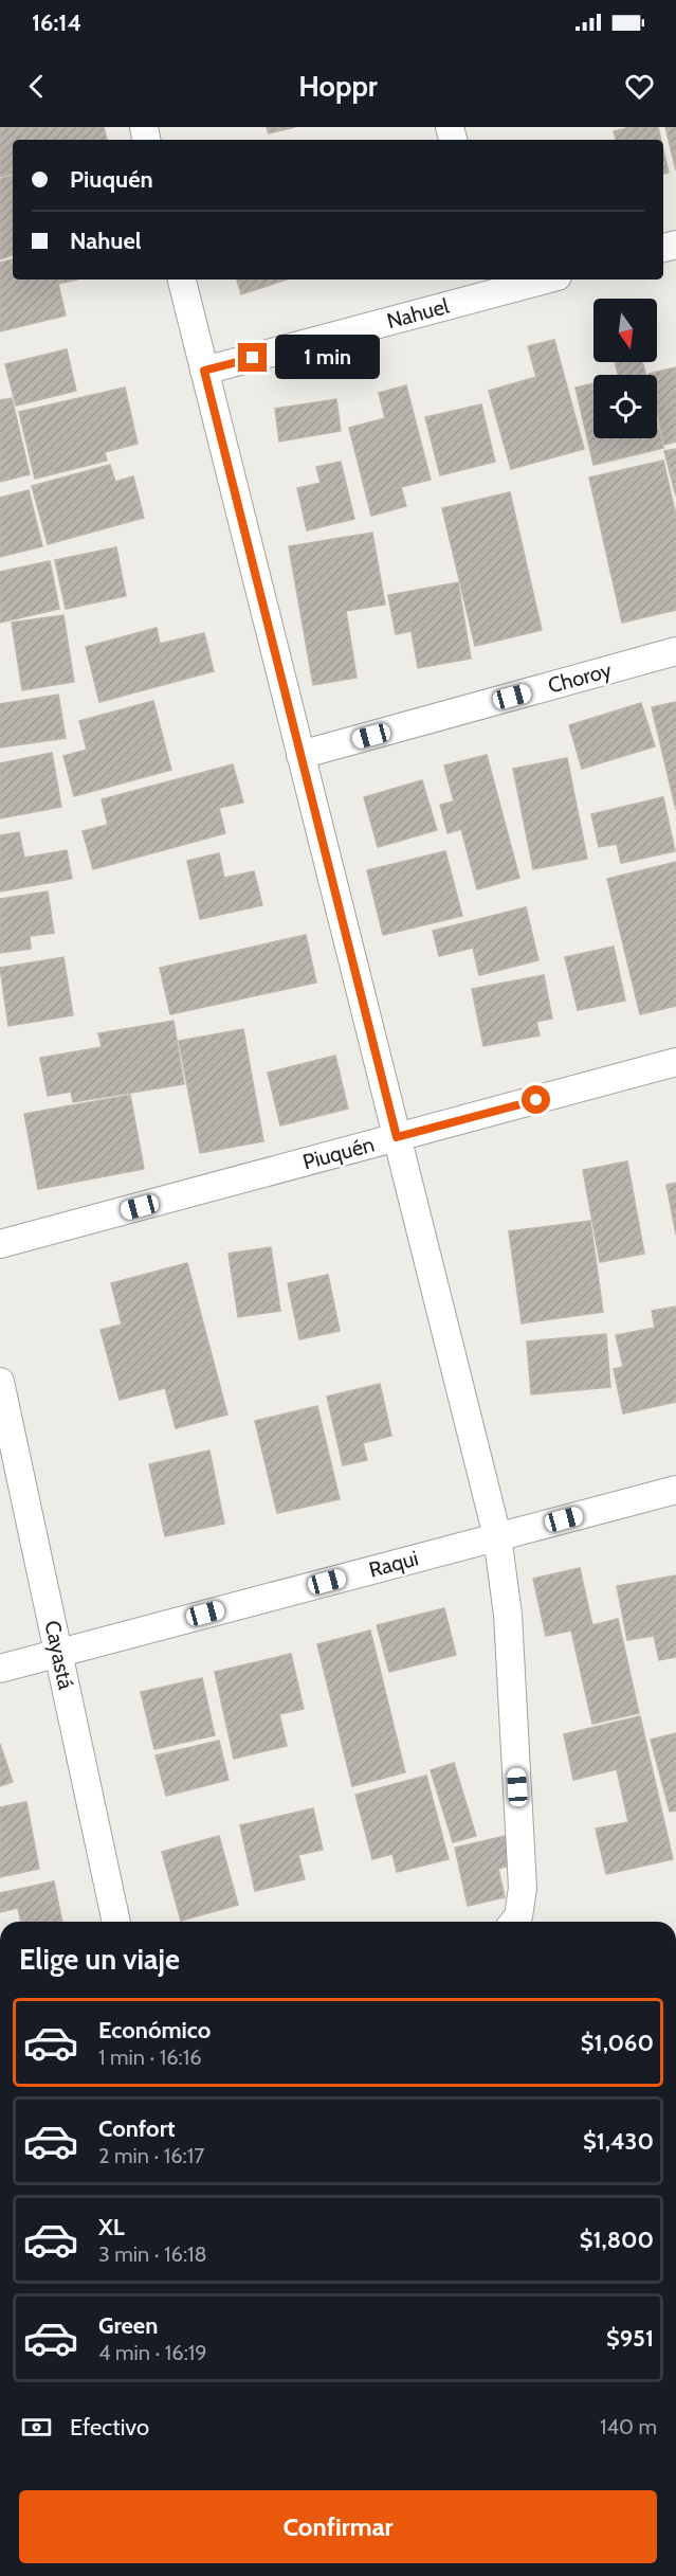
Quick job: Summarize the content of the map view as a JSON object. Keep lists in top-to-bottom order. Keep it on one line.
{"streets":{"lane":["Nahuel","Choroy","Piuquén","Raqui","Cayastá"]},"crossings":[["Raqui","Cayastá"]],"north":"bottom","page":{"status":"16:14","header":"Hoppr","banner":["Piuquén","Nahuel"],"bubble":"1 min","heading":"Elige un viaje","list":[{"name":"Económico","note":"1 min · 16:16","value":"$1,060"},{"name":"Confort","note":"2 min · 16:17","value":"$1,430"},{"name":"XL","note":"3 min · 16:18","value":"$1,800"},{"name":"Green","note":"4 min · 16:19","value":"$951"}],"pay":["Efectivo","140 m"],"buttons":"Confirmar"}}
